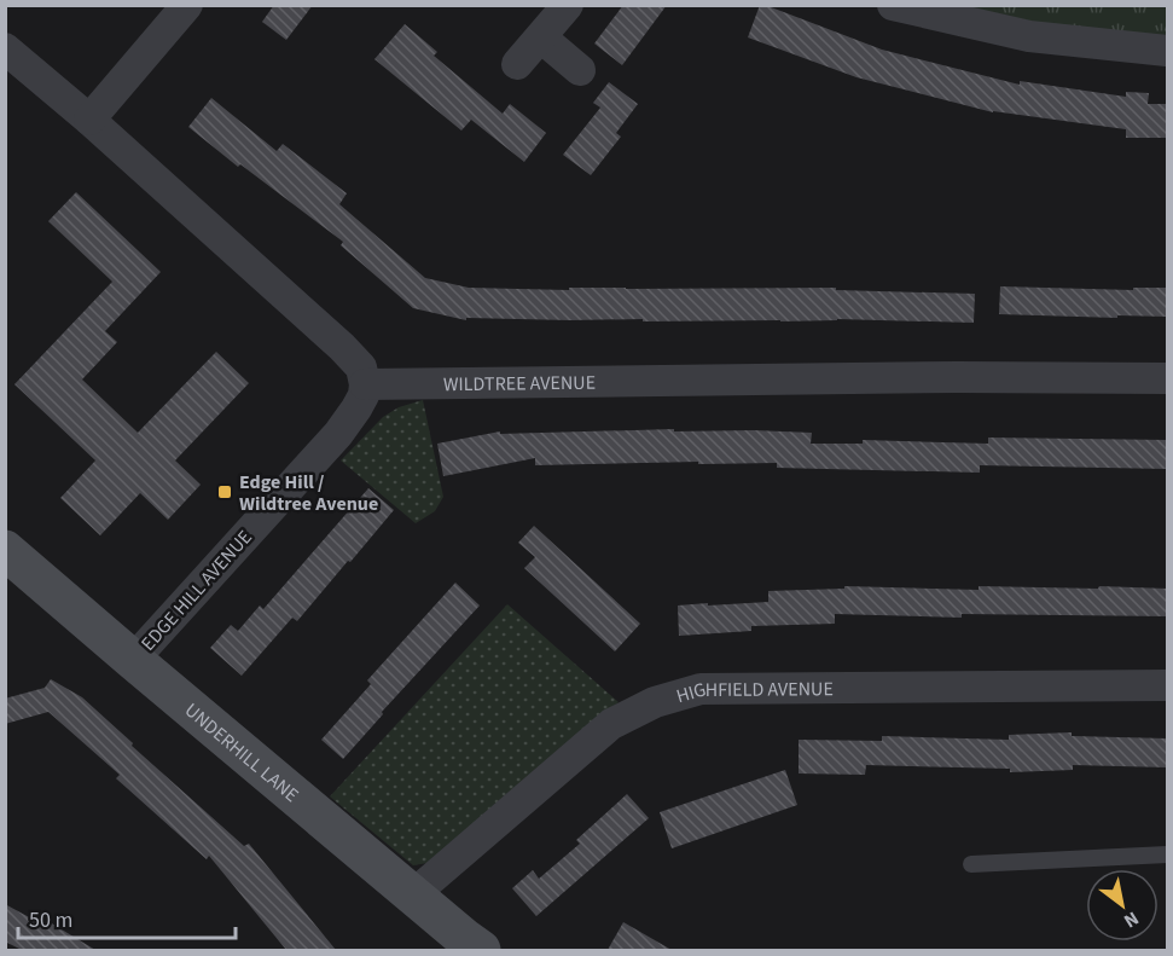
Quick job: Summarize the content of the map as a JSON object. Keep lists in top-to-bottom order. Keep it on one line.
{"streets":{"street":["WILDTREE AVENUE","EDGE HILL AVENUE","HIGHFIELD AVENUE","UNDERHILL LANE"]},"crossings":[["WILDTREE AVENUE","EDGE HILL AVENUE"],["EDGE HILL AVENUE","UNDERHILL LANE"],["HIGHFIELD AVENUE","UNDERHILL LANE"]],"places":{"transit":["Edge Hill / Wildtree Avenue"]},"scale_bar":"50 m","north":"bottom right"}
